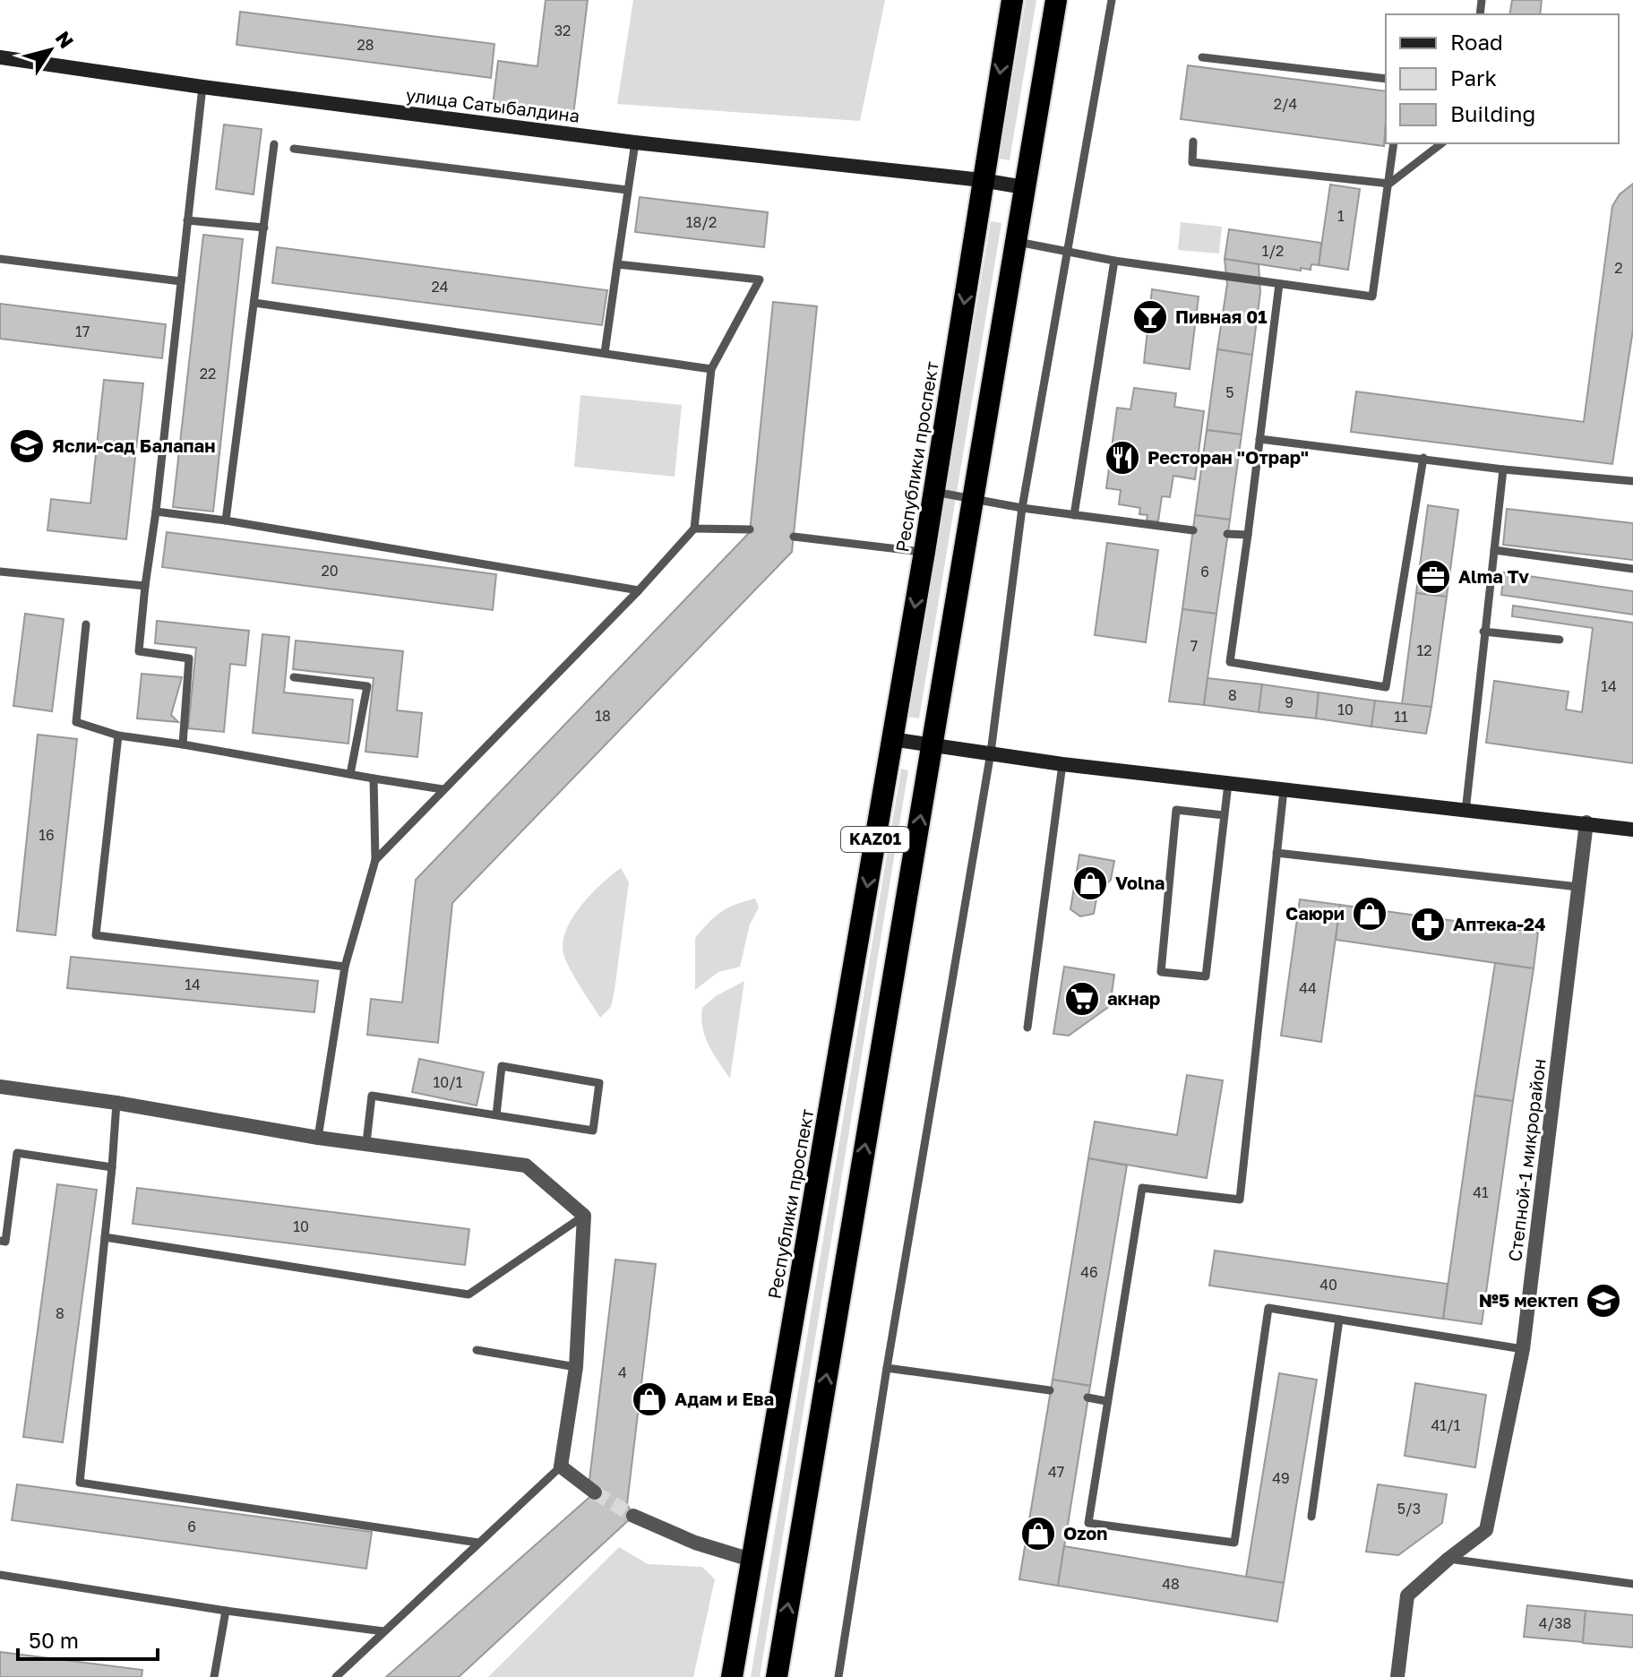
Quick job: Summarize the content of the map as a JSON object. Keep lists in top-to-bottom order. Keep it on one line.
{"streets":{"highway":["Республики проспект","KАZ01"],"street":["улица Сатыбалдина","Степной-1 микрорайон"]},"crossings":[["улица Сатыбалдина","Республики проспект"]],"places":{"bar":["Пивная 01"],"school or university":["Ясли-сад Балапан","№5 мектеп"],"restaurant":["Ресторан \"Отрар\""],"office":["Alma Tv"],"shop":["Volna","Саюри","Адам и Ева","Ozon"],"pharmacy":["Аптека-24"],"supermarket":["акнар"]},"house_numbers":["32","28","2/4","1","18/2","1/2","2","24","17","22","5","20","6","7","12","14","8","9","10","18","11","16","14","44","10/1","41","10","46","40","8","4","41/1","47","49","5/3","6","48","4/38"],"legend":["Road","Park","Building"],"scale_bar":"50 m","north":"top right"}
